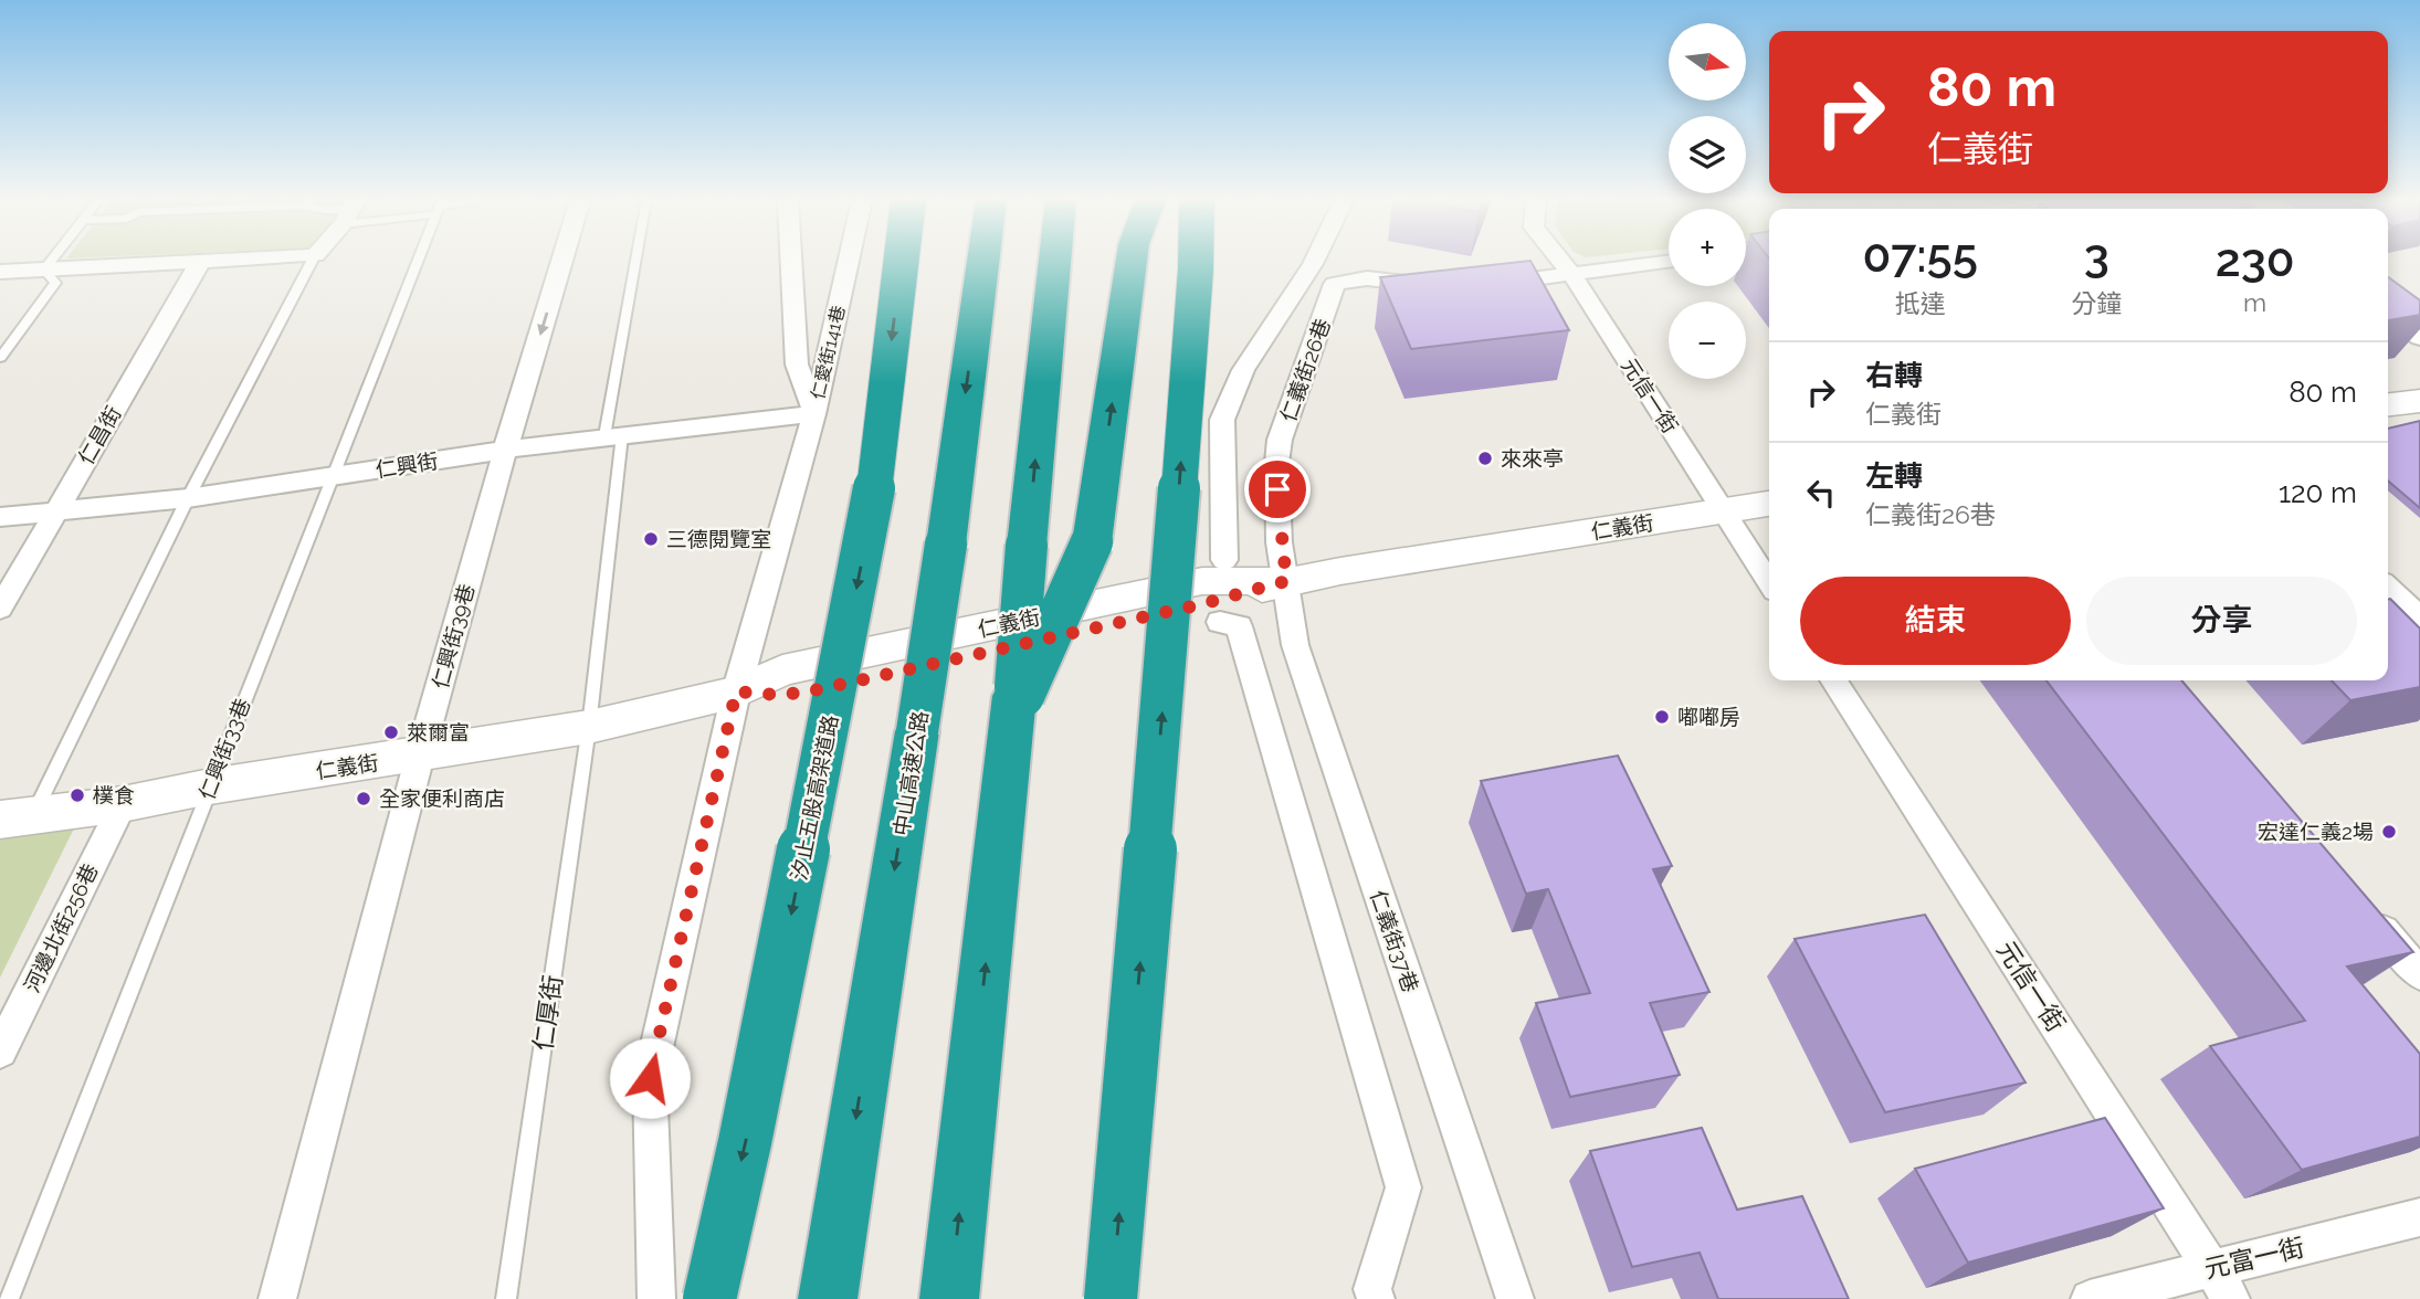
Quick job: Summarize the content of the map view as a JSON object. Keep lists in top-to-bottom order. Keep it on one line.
{"streets":{"highway":["中山高速公路","汐止五股高架道路"],"street":["仁愛街141巷","仁義街26巷","元信一街","仁昌街","仁興街","仁義街","仁興街39巷","河邊北街256巷","仁義街37巷","元富一街"],"lane":["仁興街33巷","仁厚街"]},"crossings":[["仁愛街141巷","仁興街"],["仁愛街141巷","仁義街"],["仁義街26巷","仁義街"],["仁義街26巷","仁義街37巷"],["元信一街","仁義街"],["元信一街","元富一街"],["仁昌街","仁興街"],["仁興街","仁興街39巷"],["仁興街","仁興街33巷"],["仁興街","仁厚街"],["仁義街","仁興街39巷"],["仁義街","仁興街33巷"],["仁義街","河邊北街256巷"],["仁義街","仁義街37巷"],["仁義街","仁厚街"]],"places":["來來亭","三德閱覽室","嘟嘟房","萊爾富","樸食","全家便利商店","宏達仁義2場"],"north":"right","page":{"map_buttons":["+","−"],"turn":["80 m","仁義街"],"eta":["07:55","抵達","3","分鐘","230","m"],"list":[{"name":"右轉","note":"仁義街","value":"80 m"},{"name":"左轉","note":"仁義街26巷","value":"120 m"}],"buttons":["結束","分享"]}}
